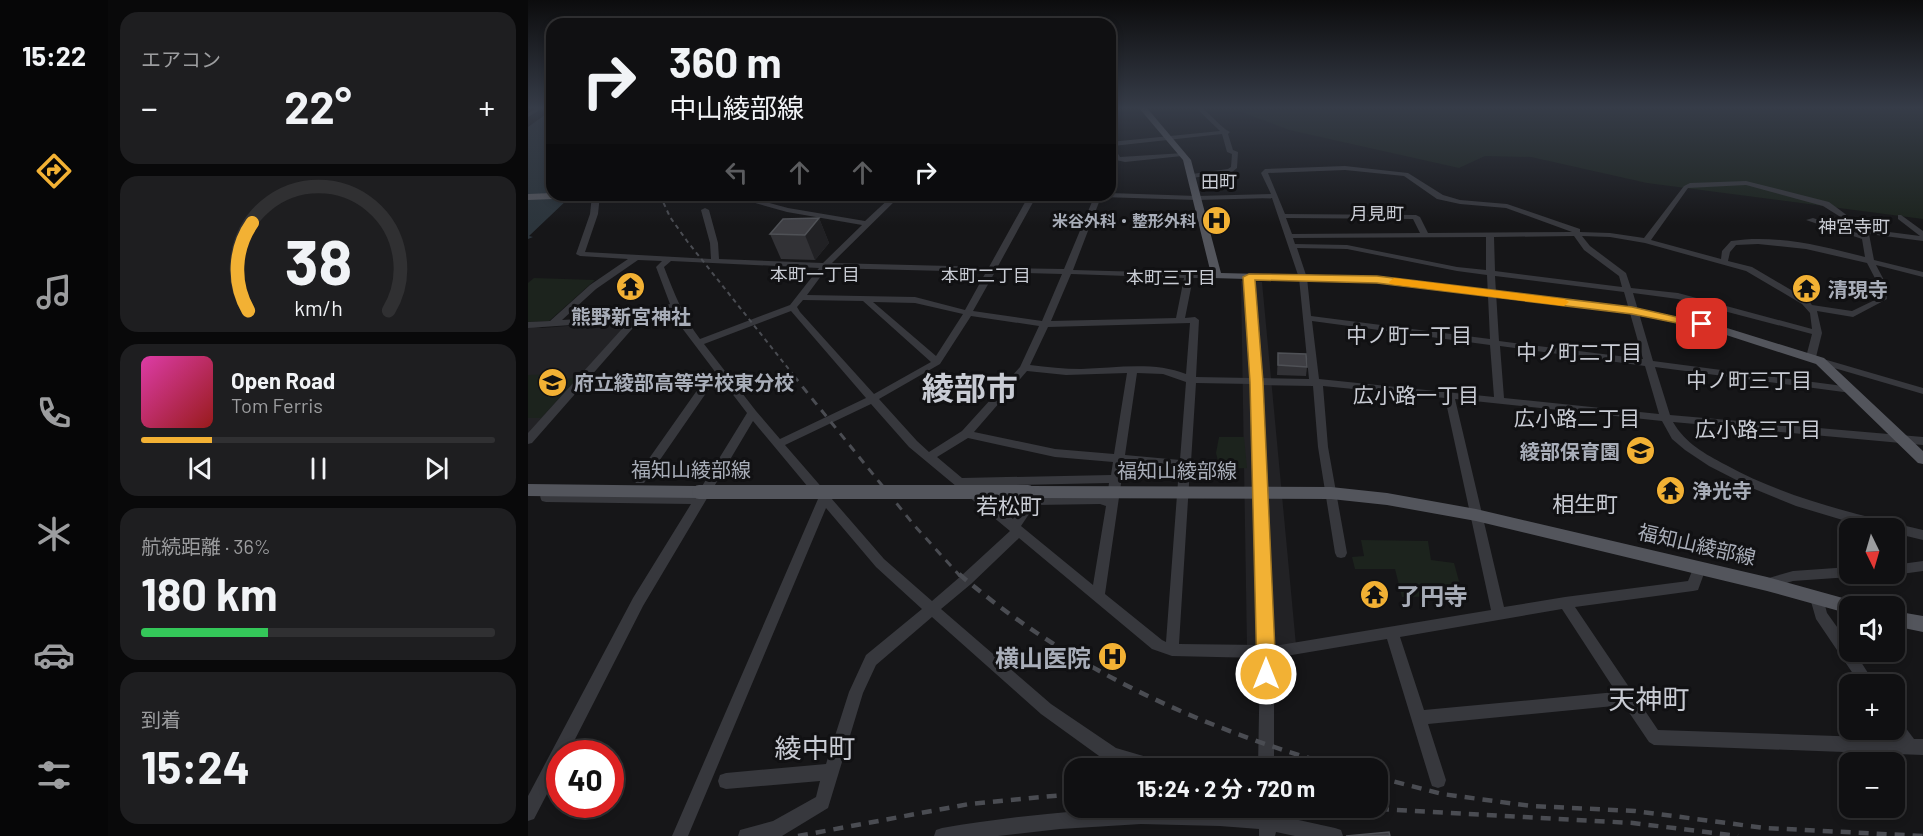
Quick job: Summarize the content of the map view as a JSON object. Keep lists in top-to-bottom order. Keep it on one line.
{"streets":{"main road":["福知山綾部線"]},"districts":["田町","月見町","神宮寺町","本町一丁目","本町二丁目","本町三丁目","中ノ町一丁目","中ノ町二丁目","中ノ町三丁目","綾部市","広小路一丁目","広小路二丁目","広小路三丁目","相生町","若松町","天神町","綾中町"],"places":{"hospital":["米谷外科・整形外科","横山医院"],"temple":["熊野新宮神社","清現寺","浄光寺","了円寺"],"school or university":["府立綾部高等学校東分校","綾部保育園"]},"north":"bottom","page":{"tabs":"15:22","tile":["エアコン",["航続距離 · 36%","180 km"],["到着","15:24"]],"turn":["360 m","中山綾部線"],"heat":["−","22°","+"],"song":["Open Road","Tom Ferris"],"map_buttons":["+","−"],"limit":"40","trip":"15:24 · 2 分 · 720 m","gauge":["38","km/h"]}}
